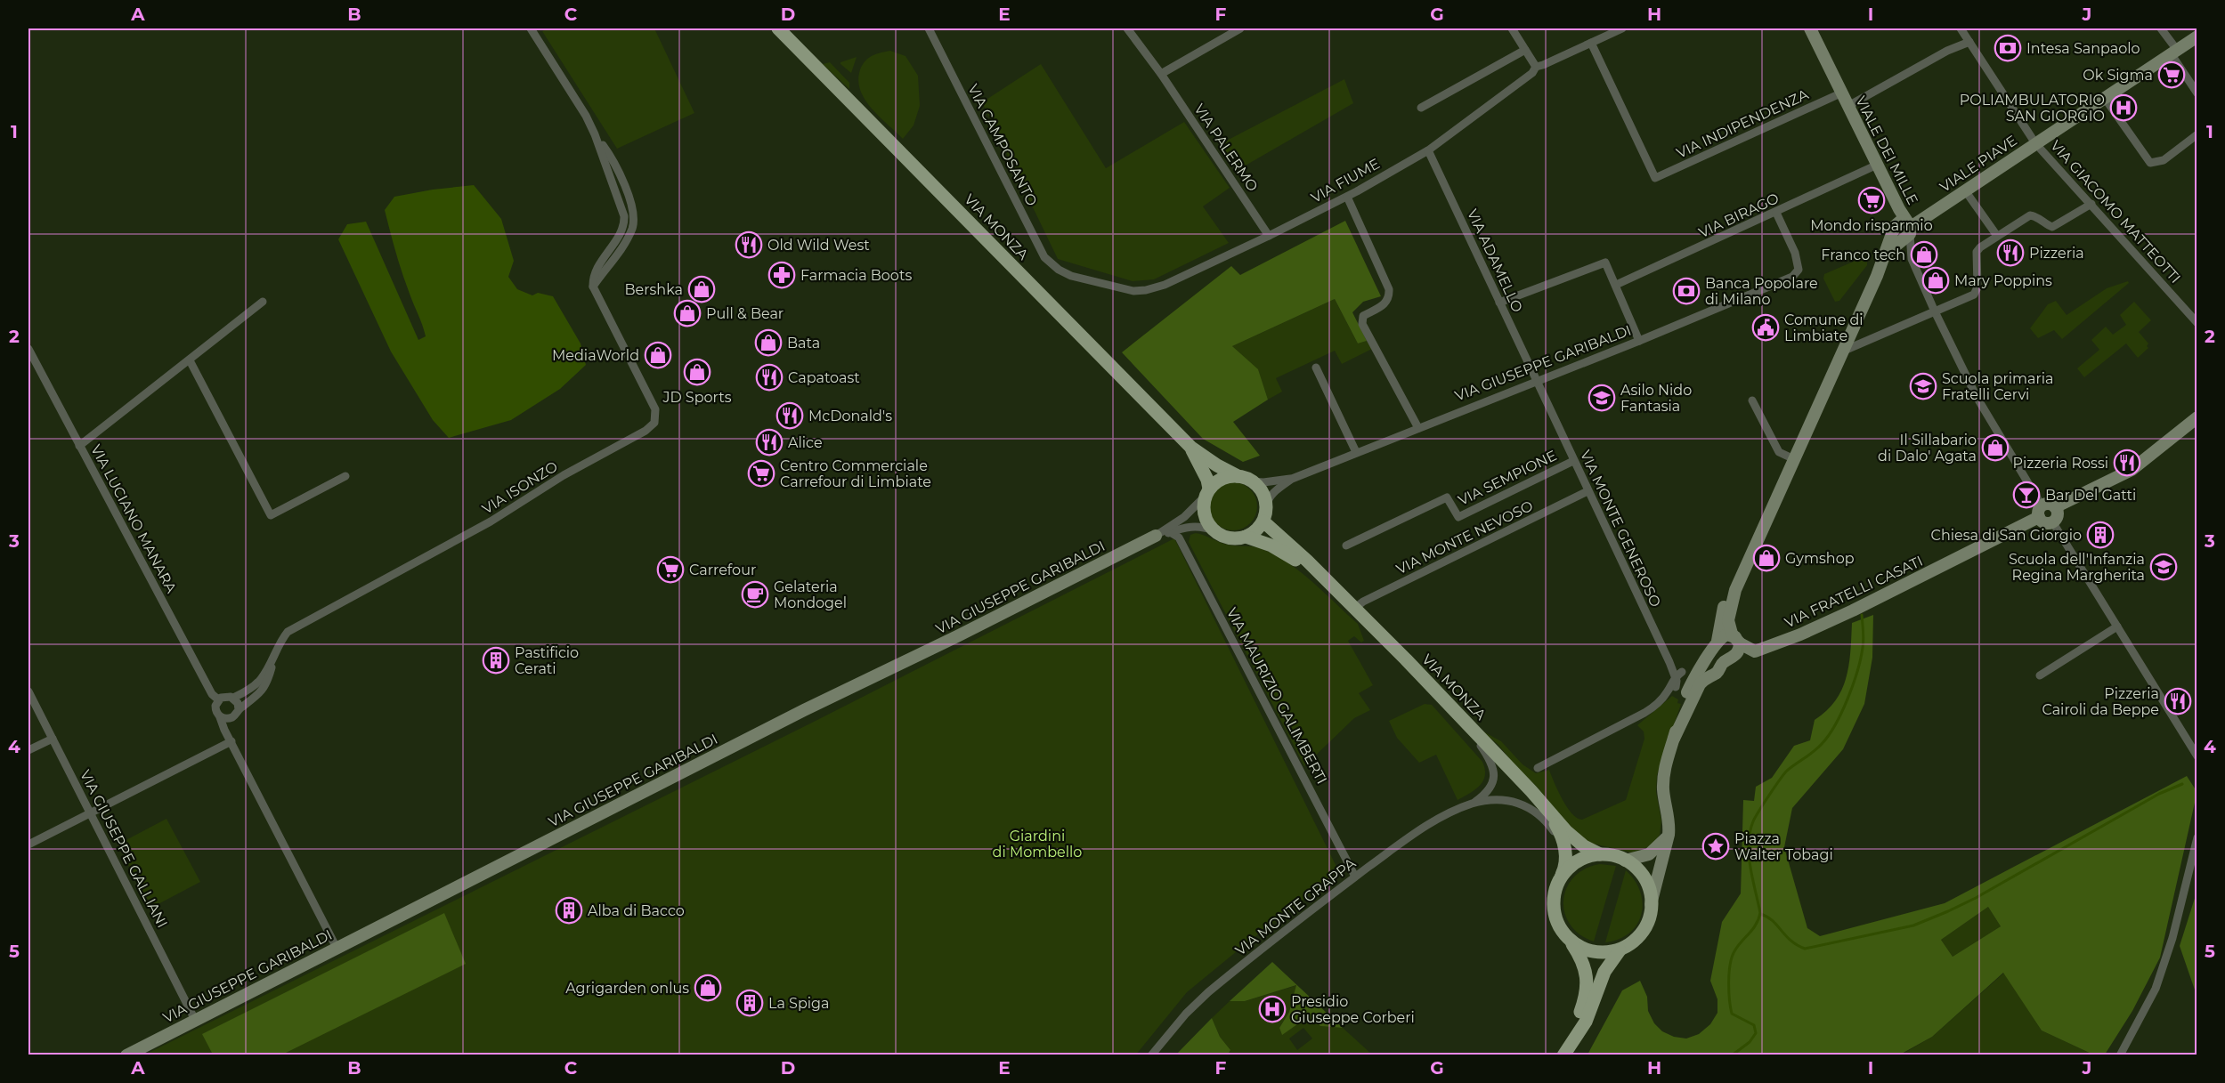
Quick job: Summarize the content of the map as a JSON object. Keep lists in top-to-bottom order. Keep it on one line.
{"streets":{"main road":["VIA MONZA"],"street":["VIA INDIPENDENZA","VIA CAMPOSANTO","VIA PALERMO","VIALE DEI MILLE","VIALE PIAVE","VIA FIUME","VIA GIACOMO MATTEOTTI","VIA BIRAGO","VIA ADAMELLO","VIA GIUSEPPE GARIBALDI","VIA SEMPIONE","VIA ISONZO","VIA LUCIANO MANARA","VIA MONTE GENEROSO","VIA MONTE NEVOSO","VIA FRATELLI CASATI","VIA MAURIZIO GALIMBERTI","VIA GIUSEPPE GALLIANI","VIA MONTE GRAPPA"]},"crossings":[["VIA INDIPENDENZA","VIALE DEI MILLE"],["VIA INDIPENDENZA","VIA FIUME"],["VIA CAMPOSANTO","VIA FIUME"],["VIA PALERMO","VIA FIUME"],["VIALE DEI MILLE","VIALE PIAVE"],["VIALE DEI MILLE","VIA BIRAGO"],["VIALE PIAVE","VIA GIACOMO MATTEOTTI"],["VIA FIUME","VIA ADAMELLO"],["VIA BIRAGO","VIA GIUSEPPE GARIBALDI"],["VIA MONZA","VIA GIUSEPPE GARIBALDI"],["VIA MONZA","VIA MONTE NEVOSO"],["VIA MONZA","VIA MONTE GRAPPA"],["VIA ADAMELLO","VIA GIUSEPPE GARIBALDI"],["VIA ADAMELLO","VIA MONTE GENEROSO"],["VIA GIUSEPPE GARIBALDI","VIA MONTE GENEROSO"],["VIA GIUSEPPE GARIBALDI","VIA MAURIZIO GALIMBERTI"],["VIA GIUSEPPE GARIBALDI","VIA GIUSEPPE GALLIANI"],["VIA SEMPIONE","VIA MONTE GENEROSO"],["VIA ISONZO","VIA LUCIANO MANARA"],["VIA MONTE GENEROSO","VIA MONTE NEVOSO"],["VIA MAURIZIO GALIMBERTI","VIA MONTE GRAPPA"]],"parks":["Giardini di Mombello"],"places":{"bank":["Intesa Sanpaolo","Banca Popolare di Milano"],"supermarket":["Ok Sigma","Mondo risparmio","Centro Commerciale Carrefour di Limbiate","Carrefour"],"hospital":["POLIAMBULATORIO SAN GIORGIO","Presidio Giuseppe Corberi"],"restaurant":["Old Wild West","Pizzeria","Capatoast","McDonald's","Alice","Pizzeria Rossi","Pizzeria Cairoli da Beppe"],"shop":["Franco tech","Mary Poppins","Bershka","Pull & Bear","Bata","MediaWorld","JD Sports","Il Sillabario di Dalo' Agata","Gymshop","Agrigarden onlus"],"pharmacy":["Farmacia Boots"],"public building":["Comune di Limbiate"],"school or university":["Scuola primaria Fratelli Cervi","Asilo Nido Fantasia","Scuola dell'Infanzia Regina Margherita"],"bar":["Bar Del Gatti"],"building":["Chiesa di San Giorgio","Pastificio Cerati","Alba di Bacco","La Spiga"],"cafe":["Gelateria Mondogel"],"place":["Piazza Walter Tobagi"]},"grid":{"columns":["A","B","C","D","E","F","G","H","I","J"],"rows":["1","2","3","4","5"]}}
